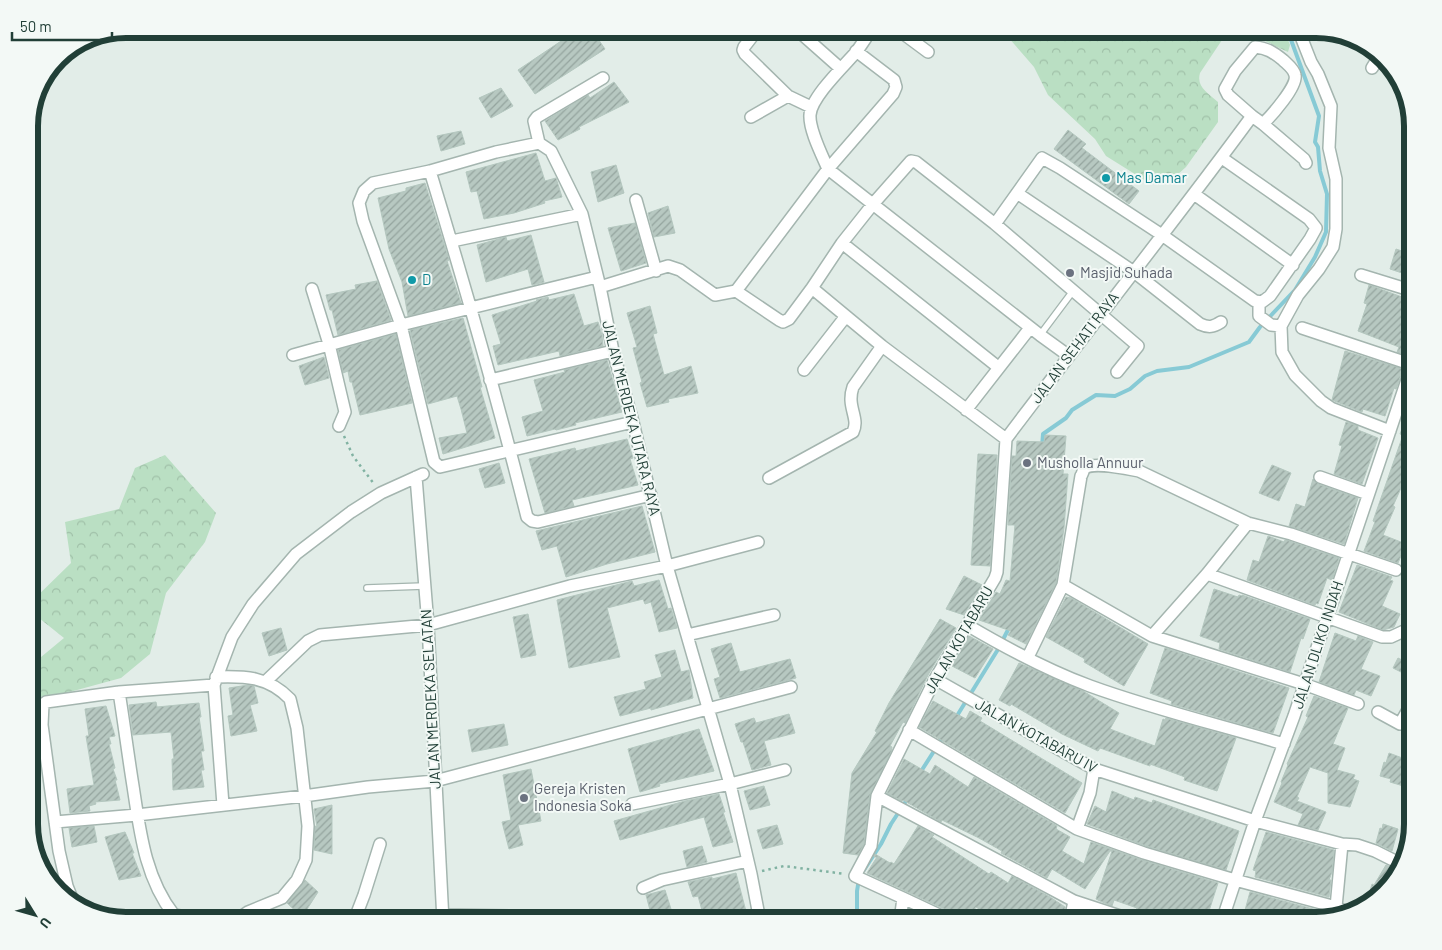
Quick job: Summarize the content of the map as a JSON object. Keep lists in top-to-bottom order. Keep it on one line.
{"streets":{"street":["JALAN SEHATI RAYA","JALAN MERDEKA UTARA RAYA","JALAN KOTABARU","JALAN DLIKO INDAH","JALAN MERDEKA SELATAN","JALAN KOTABARU IV"]},"crossings":[["JALAN SEHATI RAYA","JALAN KOTABARU"],["JALAN KOTABARU","JALAN KOTABARU IV"],["JALAN DLIKO INDAH","JALAN KOTABARU IV"]],"places":["Mas Damar","Masjid Suhada","D","Musholla Annuur","Gereja Kristen Indonesia Soka"],"scale_bar":"50 m","north":"bottom right"}
